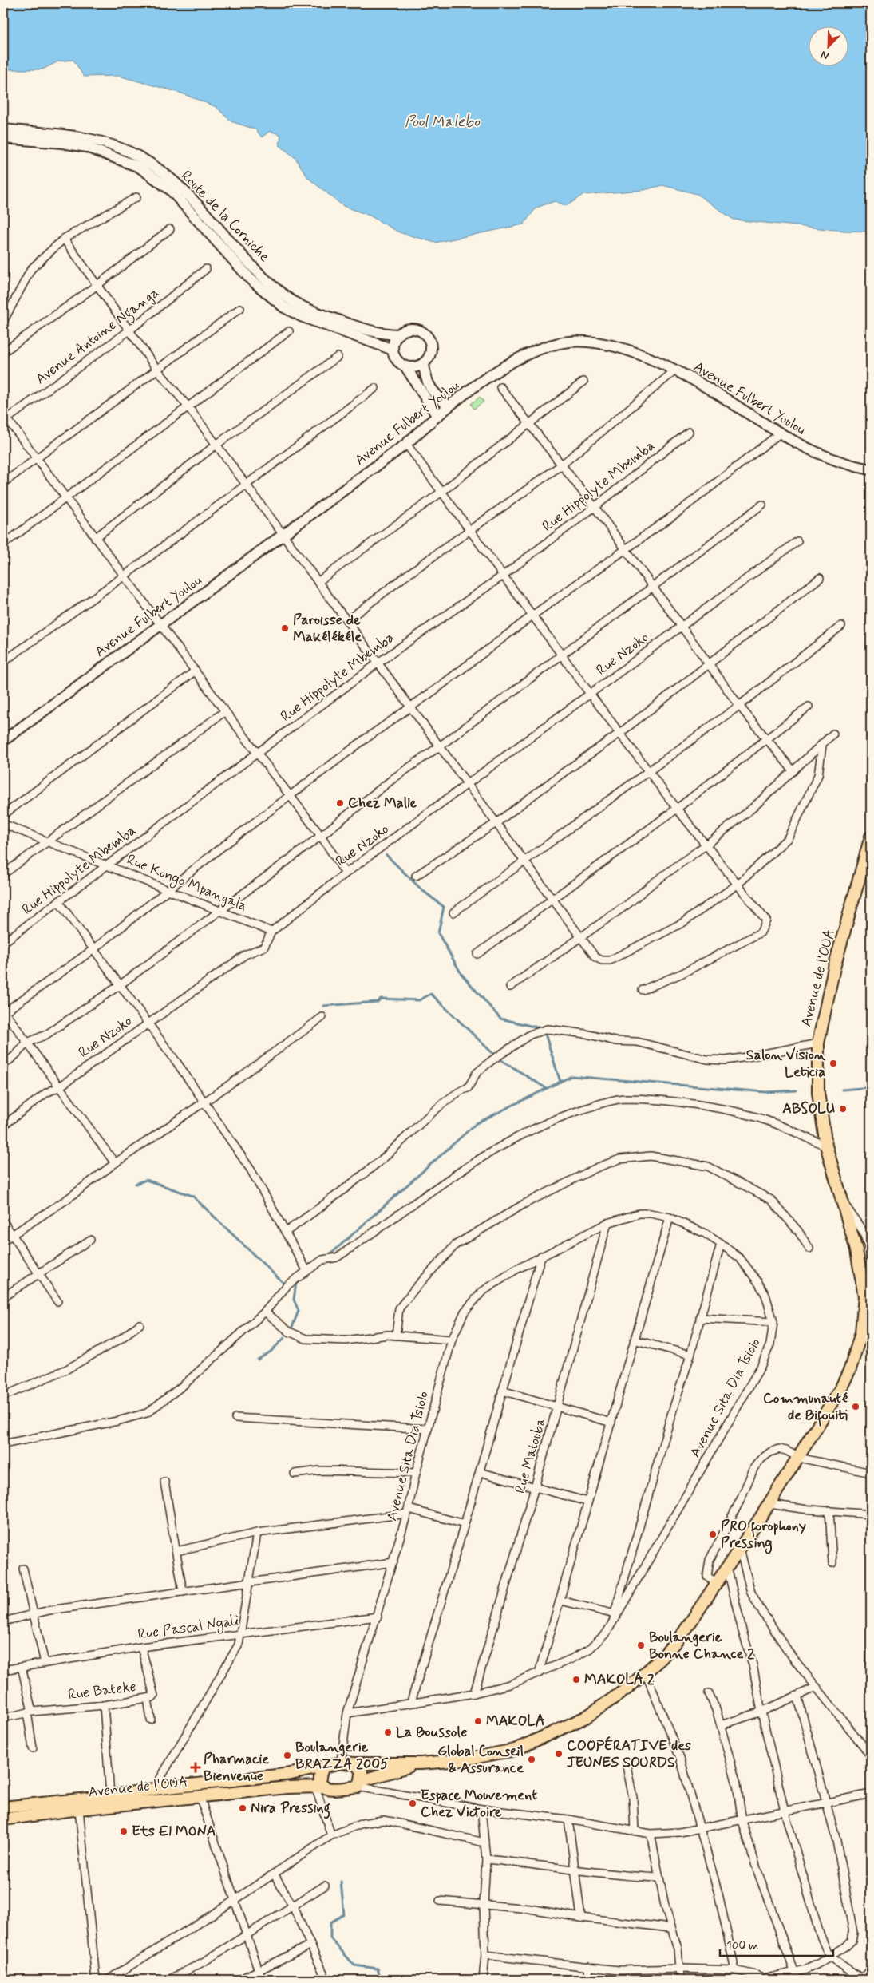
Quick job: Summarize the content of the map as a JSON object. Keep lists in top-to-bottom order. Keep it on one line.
{"streets":{"main road":["Route de la Corniche","Avenue Fulbert Youlou","Avenue de l'OUA"],"street":["Avenue Antoine Nganga","Rue Hippolyte Mbemba","Rue Nzoko","Rue Kongo Mpangala","Avenue Sita Dia Tsiolo","Rue Matouba","Rue Pascal Ngali","Rue Bateke"]},"crossings":[["Rue Hippolyte Mbemba","Rue Kongo Mpangala"],["Rue Nzoko","Rue Kongo Mpangala"],["Avenue de l'OUA","Avenue Sita Dia Tsiolo"],["Avenue Sita Dia Tsiolo","Rue Matouba"],["Avenue Sita Dia Tsiolo","Rue Pascal Ngali"],["Rue Pascal Ngali","Rue Bateke"]],"water":["Pool Malebo"],"places":{"other":["Paroisse de Makélékéle","Chez Malle","Salon Vision Leticia","ABSOLU","Communauté de Bifouiti","PRO forophony Pressing","Boulangerie Bonne Chance 2","MAKOLA 2","MAKOLA","La Boussole","COOPÉRATIVE des JEUNES SOURDS","Boulangerie BRAZZA 2005","Global Conseil & Assurance","Espace Mouvement Chez Victoire","Nira Pressing","Ets El MONA"],"health":["Pharmacie Bienvenue"]},"scale_bar":"100 m","north":"bottom left"}
